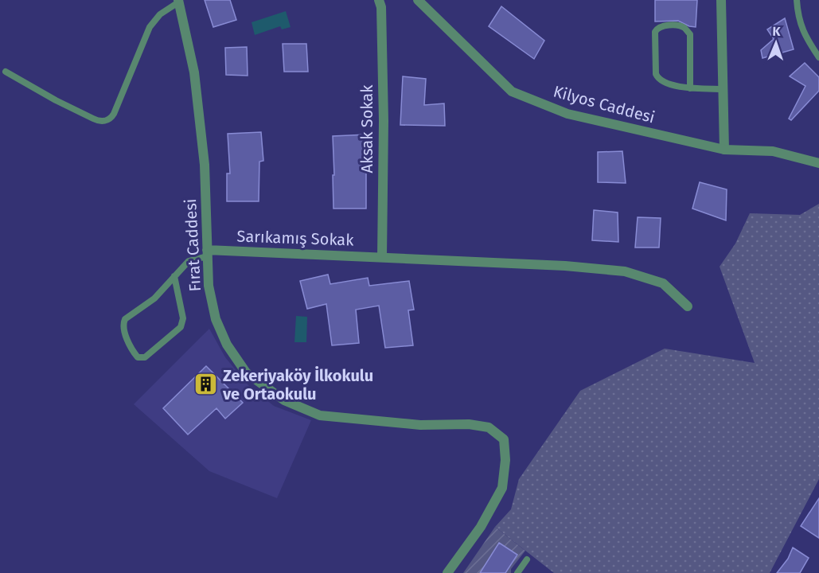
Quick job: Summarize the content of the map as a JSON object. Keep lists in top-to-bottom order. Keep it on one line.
{"streets":{"street":["Kilyos Caddesi","Aksak Sokak","Sarıkamış Sokak","Fırat Caddesi"]},"crossings":[["Aksak Sokak","Sarıkamış Sokak"],["Sarıkamış Sokak","Fırat Caddesi"]],"places":{"building":["Zekeriyaköy İlkokulu ve Ortaokulu"]},"north":"top"}
